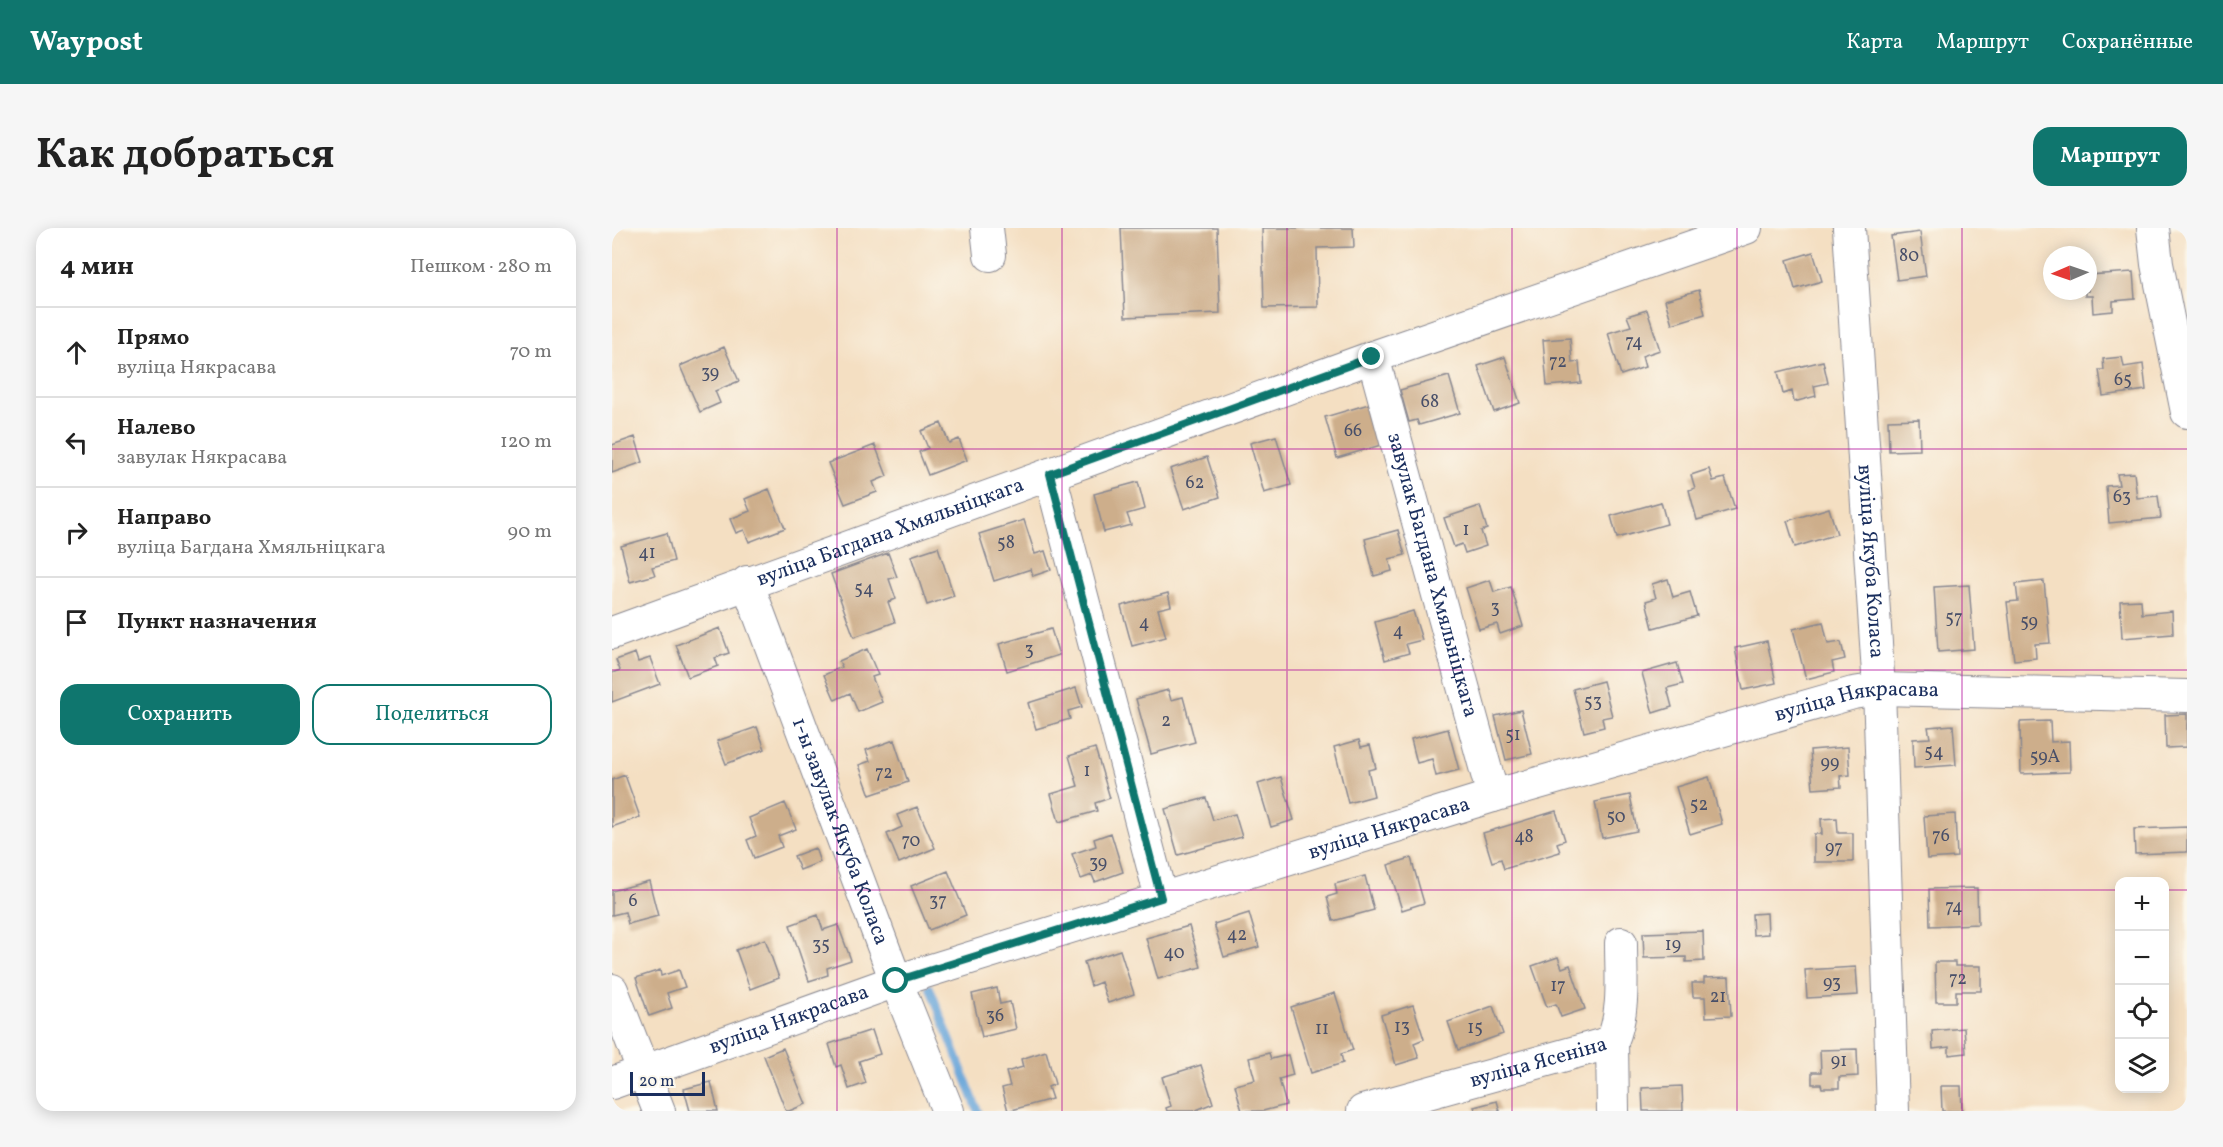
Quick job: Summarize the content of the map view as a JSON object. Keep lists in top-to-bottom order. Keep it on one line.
{"streets":{"street":["вуліца Багдана Хмяльніцкага","вуліца Якуба Коласа","завулак Багдана Хмяльніцкага","вуліца Някрасава","1-ы завулак Якуба Коласа","вуліца Ясеніна"]},"crossings":[["вуліца Багдана Хмяльніцкага","завулак Багдана Хмяльніцкага"],["вуліца Багдана Хмяльніцкага","1-ы завулак Якуба Коласа"],["вуліца Якуба Коласа","вуліца Някрасава"],["завулак Багдана Хмяльніцкага","вуліца Някрасава"],["вуліца Някрасава","1-ы завулак Якуба Коласа"]],"house_numbers":["80","74","72","39","65","68","66","62","63","1","58","41","54","3","57","59","4","4","3","53","2","51","54","59А","99","1","72","52","50","76","48","70","97","39","6","37","74","42","35","19","40","72","93","17","21","36","13","15","11","91"],"scale_bar":"20 m","north":"left","page":{"header":"Waypost","nav":["Карта","Маршрут","Сохранённые"],"title":"Как добраться","buttons":["Маршрут",["Сохранить","Поделиться"]],"heading":["4 мин","Пешком · 280 m"],"list":[["Прямо","вуліца Някрасава","70 m"],["Налево","завулак Някрасава","120 m"],["Направо","вуліца Багдана Хмяльніцкага","90 m"],"Пункт назначения"],"map_buttons":["+","−"],"scale":"20 m"}}
